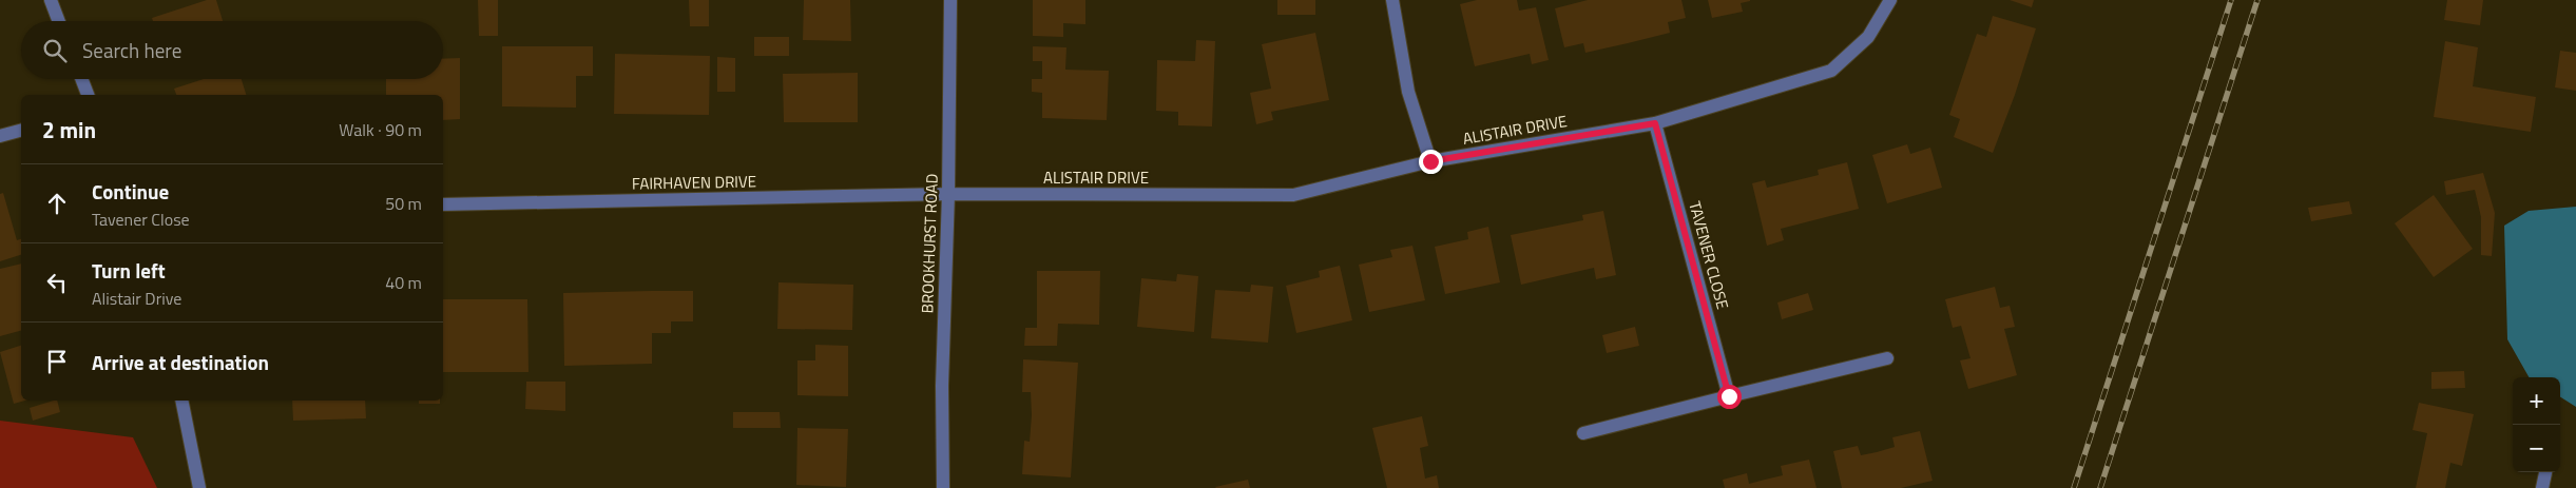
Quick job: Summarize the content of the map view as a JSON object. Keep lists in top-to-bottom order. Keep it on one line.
{"streets":{"street":["ALISTAIR DRIVE","FAIRHAVEN DRIVE","BROOKHURST ROAD","TAVENER CLOSE"]},"crossings":[["ALISTAIR DRIVE","FAIRHAVEN DRIVE"],["ALISTAIR DRIVE","BROOKHURST ROAD"],["ALISTAIR DRIVE","TAVENER CLOSE"],["FAIRHAVEN DRIVE","BROOKHURST ROAD"]],"page":{"search":"Search here","heading":["2 min","Walk · 90 m"],"list":[["Continue","Tavener Close","50 m"],["Turn left","Alistair Drive","40 m"],"Arrive at destination"],"map_buttons":["+","−"]}}
